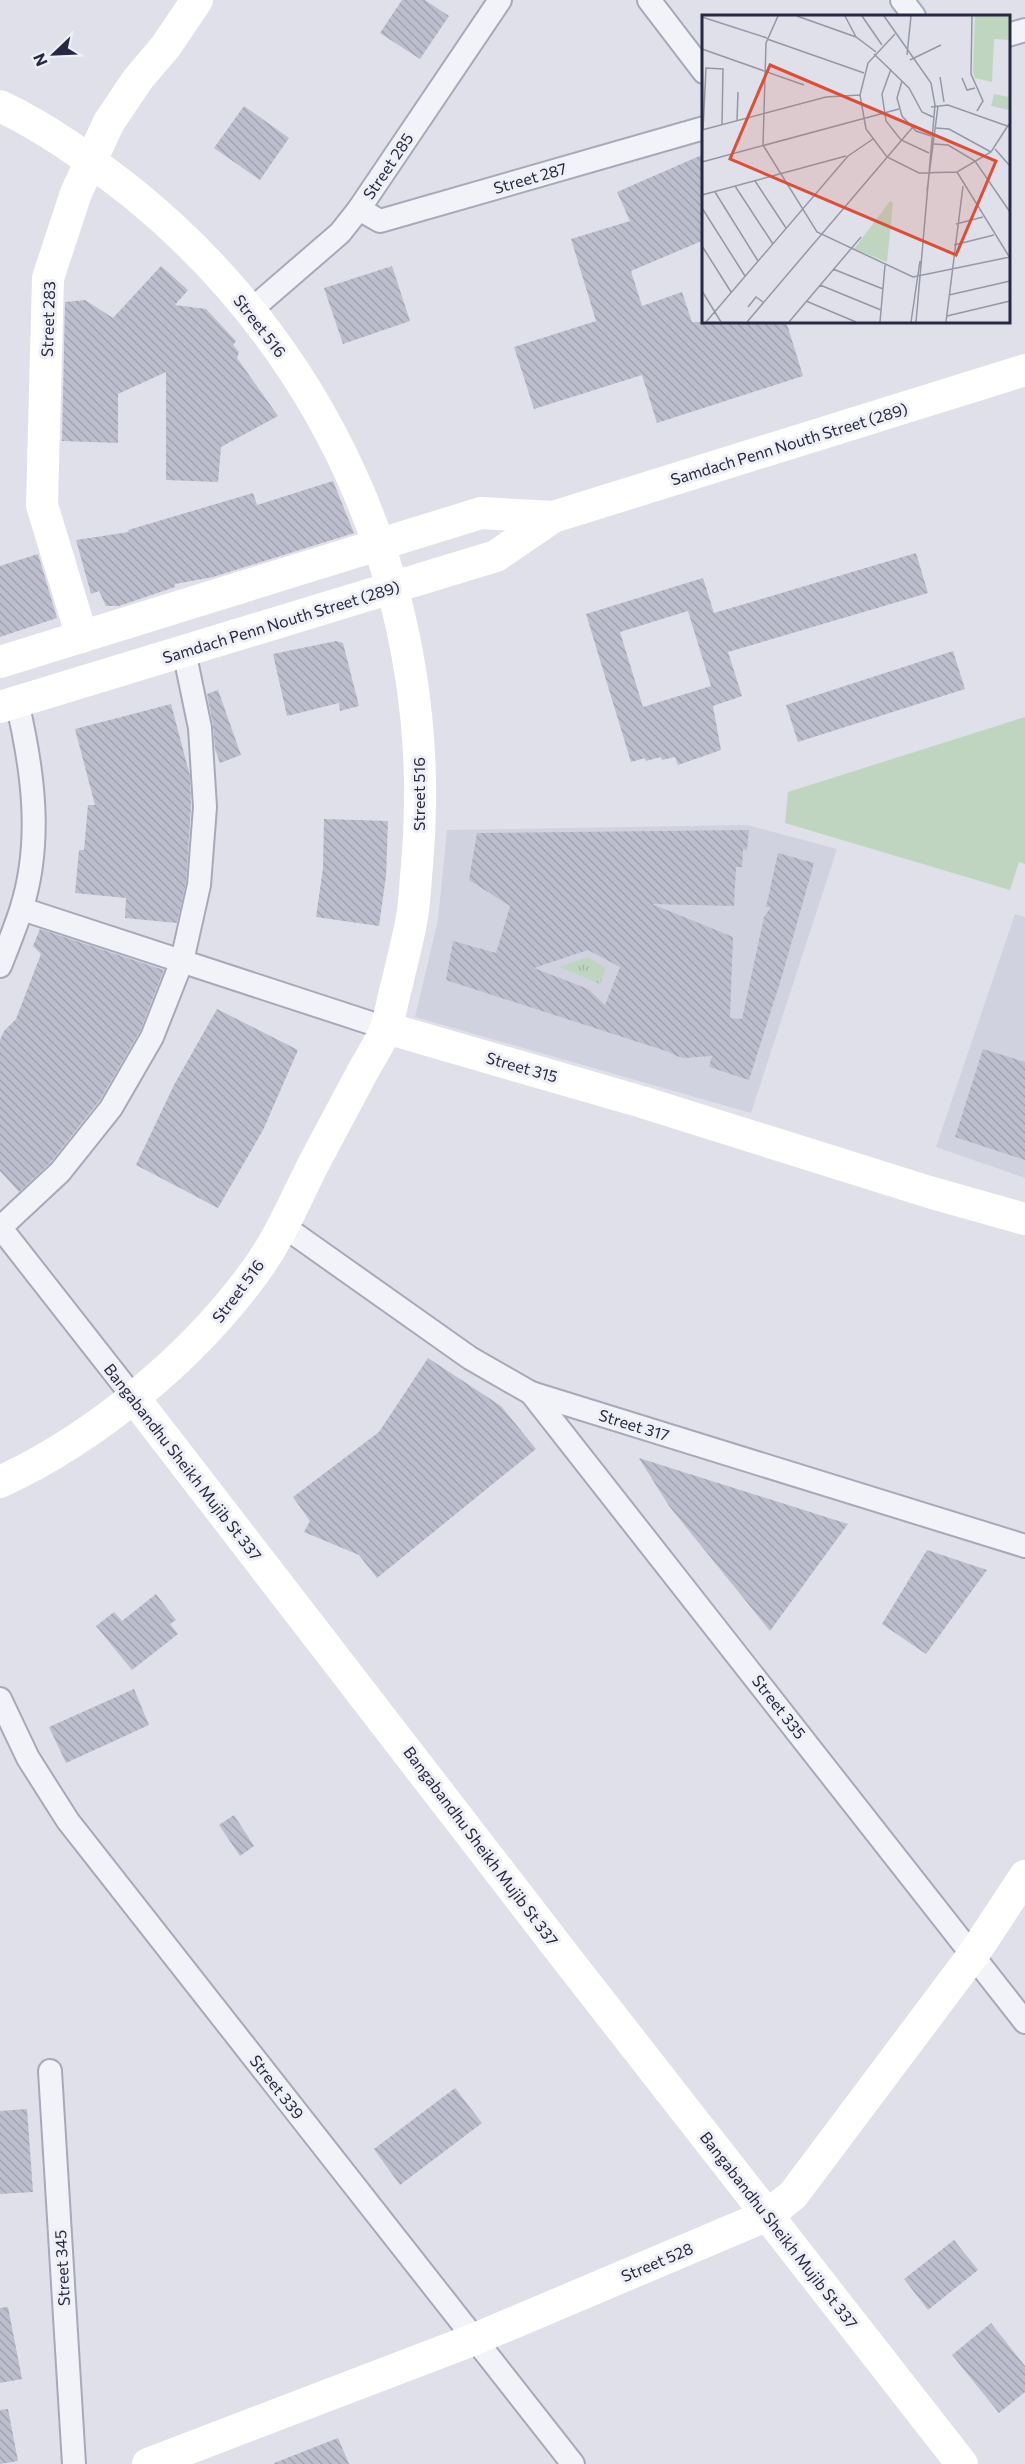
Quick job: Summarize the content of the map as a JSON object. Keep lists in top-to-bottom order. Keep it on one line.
{"streets":{"street":["Street 285","Street 287","Street 283","Street 516","Samdach Penn Nouth Street (289)","Street 315","Street 317","Bangabandhu Sheikh Mujib St 337","Street 335","Street 339","Street 528","Street 345"]},"crossings":[["Street 285","Street 287"],["Street 285","Street 516"],["Street 283","Street 516"],["Street 283","Samdach Penn Nouth Street (289)"],["Street 516","Samdach Penn Nouth Street (289)"],["Street 516","Street 315"],["Street 516","Street 317"],["Street 516","Bangabandhu Sheikh Mujib St 337"],["Street 317","Street 335"],["Bangabandhu Sheikh Mujib St 337","Street 528"],["Street 335","Street 528"],["Street 339","Street 528"]],"north":"bottom left"}
